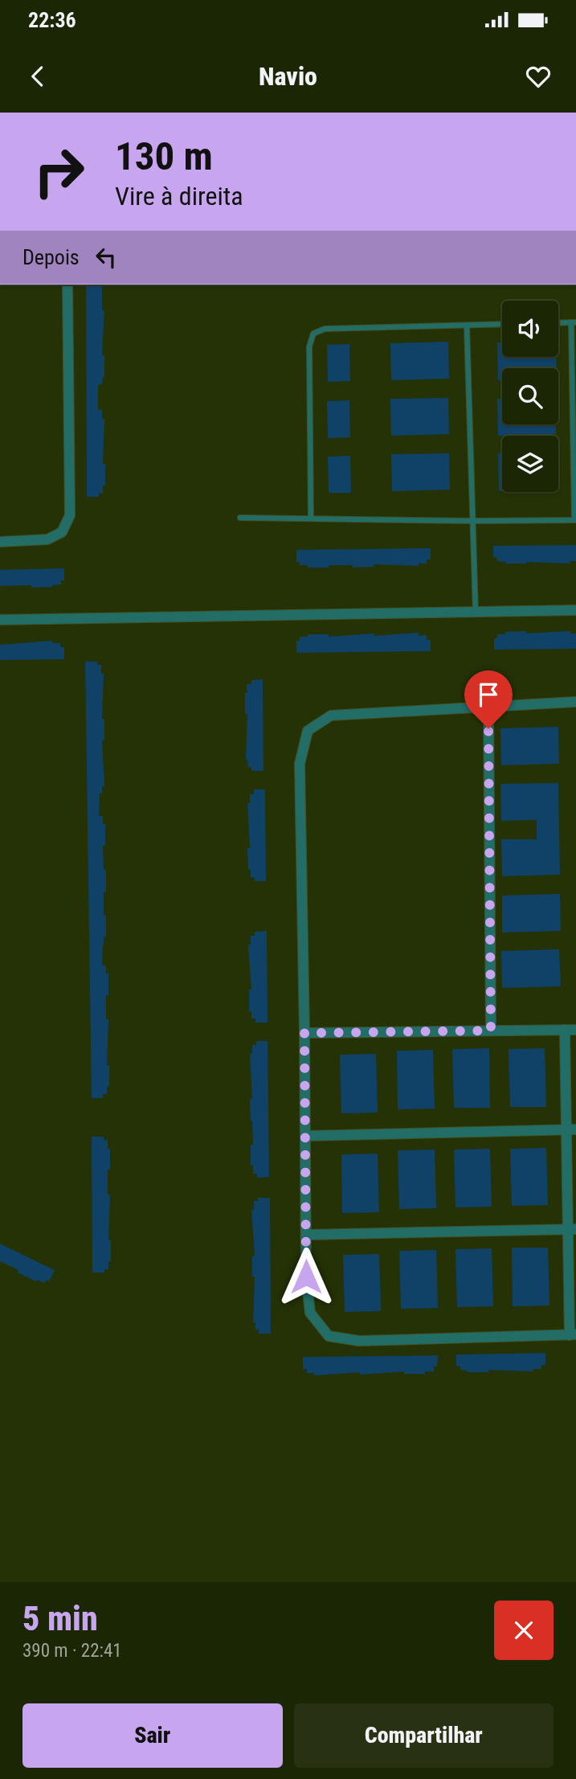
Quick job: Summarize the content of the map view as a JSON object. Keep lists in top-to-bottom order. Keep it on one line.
{"page":{"status":"22:36","header":"Navio","turn":["130 m","Vire à direita"],"then":"Depois","heading":["5 min","390 m · 22:41"],"buttons":["Sair","Compartilhar"]}}
